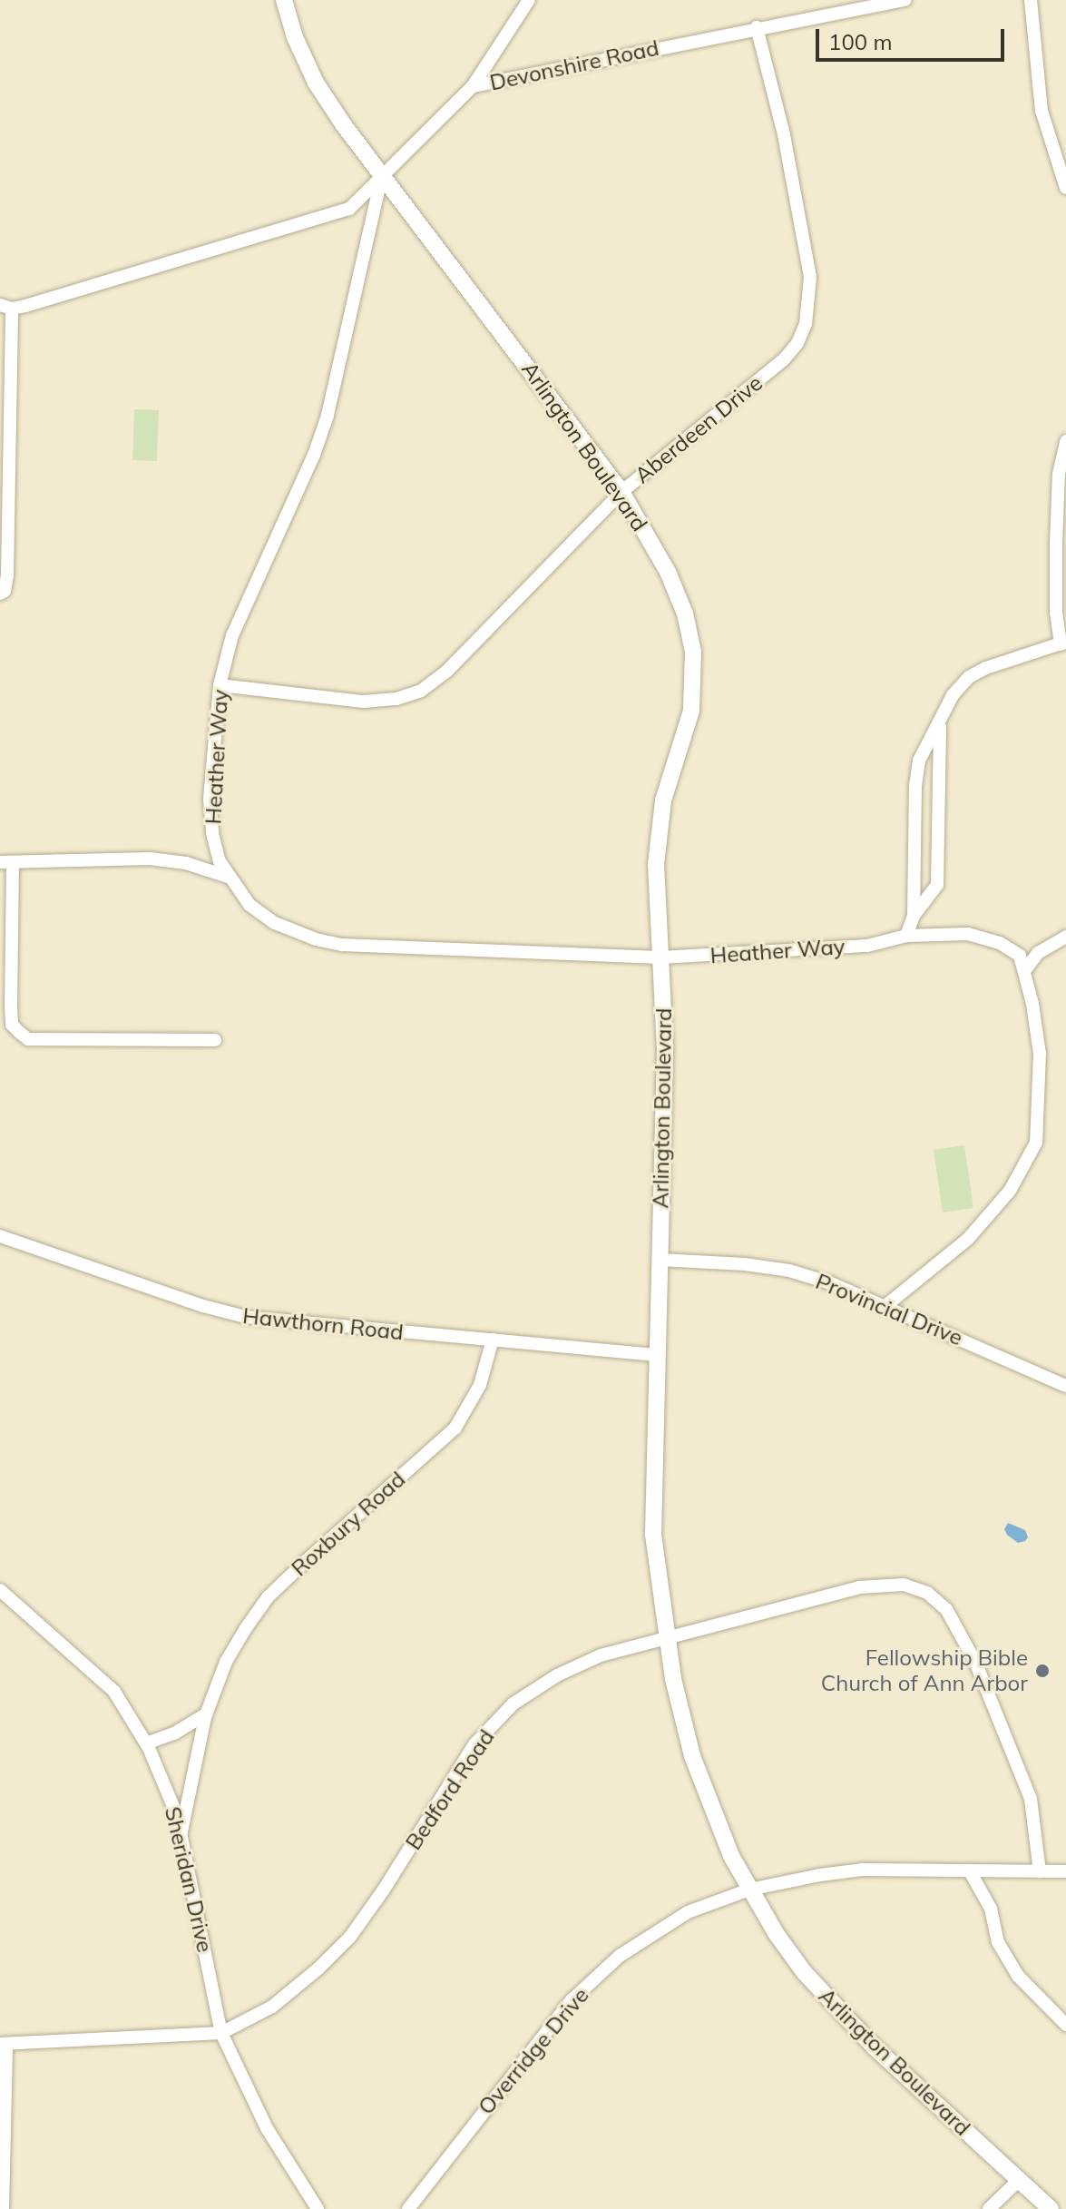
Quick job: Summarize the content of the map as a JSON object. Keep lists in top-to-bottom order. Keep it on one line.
{"streets":{"street":["Devonshire Road","Aberdeen Drive","Arlington Boulevard","Heather Way","Provincial Drive","Hawthorn Road","Roxbury Road","Bedford Road","Sheridan Drive","Overridge Drive"]},"crossings":[["Devonshire Road","Aberdeen Drive"],["Devonshire Road","Arlington Boulevard"],["Devonshire Road","Heather Way"],["Aberdeen Drive","Arlington Boulevard"],["Aberdeen Drive","Heather Way"],["Arlington Boulevard","Heather Way"],["Arlington Boulevard","Provincial Drive"],["Arlington Boulevard","Hawthorn Road"],["Arlington Boulevard","Bedford Road"],["Arlington Boulevard","Overridge Drive"],["Hawthorn Road","Roxbury Road"],["Roxbury Road","Sheridan Drive"],["Bedford Road","Sheridan Drive"],["Bedford Road","Overridge Drive"]],"places":["Fellowship Bible Church of Ann Arbor"],"scale_bar":"100 m"}
